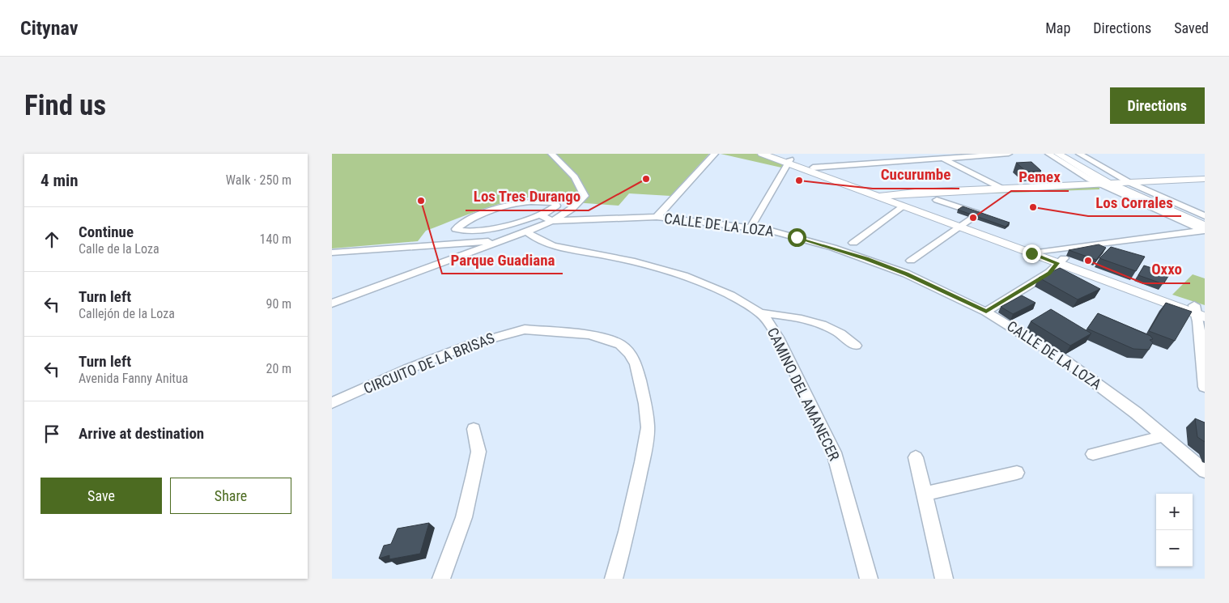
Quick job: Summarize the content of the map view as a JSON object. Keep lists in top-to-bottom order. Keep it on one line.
{"streets":{"street":["CALLE DE LA LOZA","CIRCUITO DE LA BRISAS","CAMINO DEL AMANECER"]},"places":["Los Tres Durango","Cucurumbe","Parque Guadiana","Los Corrales","Pemex","Oxxo"],"page":{"header":"Citynav","nav":["Map","Directions","Saved"],"buttons":["Directions",["Save","Share"]],"title":"Find us","heading":["4 min","Walk · 250 m"],"list":[["Continue","Calle de la Loza","140 m"],["Turn left","Callejón de la Loza","90 m"],["Turn left","Avenida Fanny Anitua","20 m"],"Arrive at destination"],"map_buttons":["+","−"]}}
